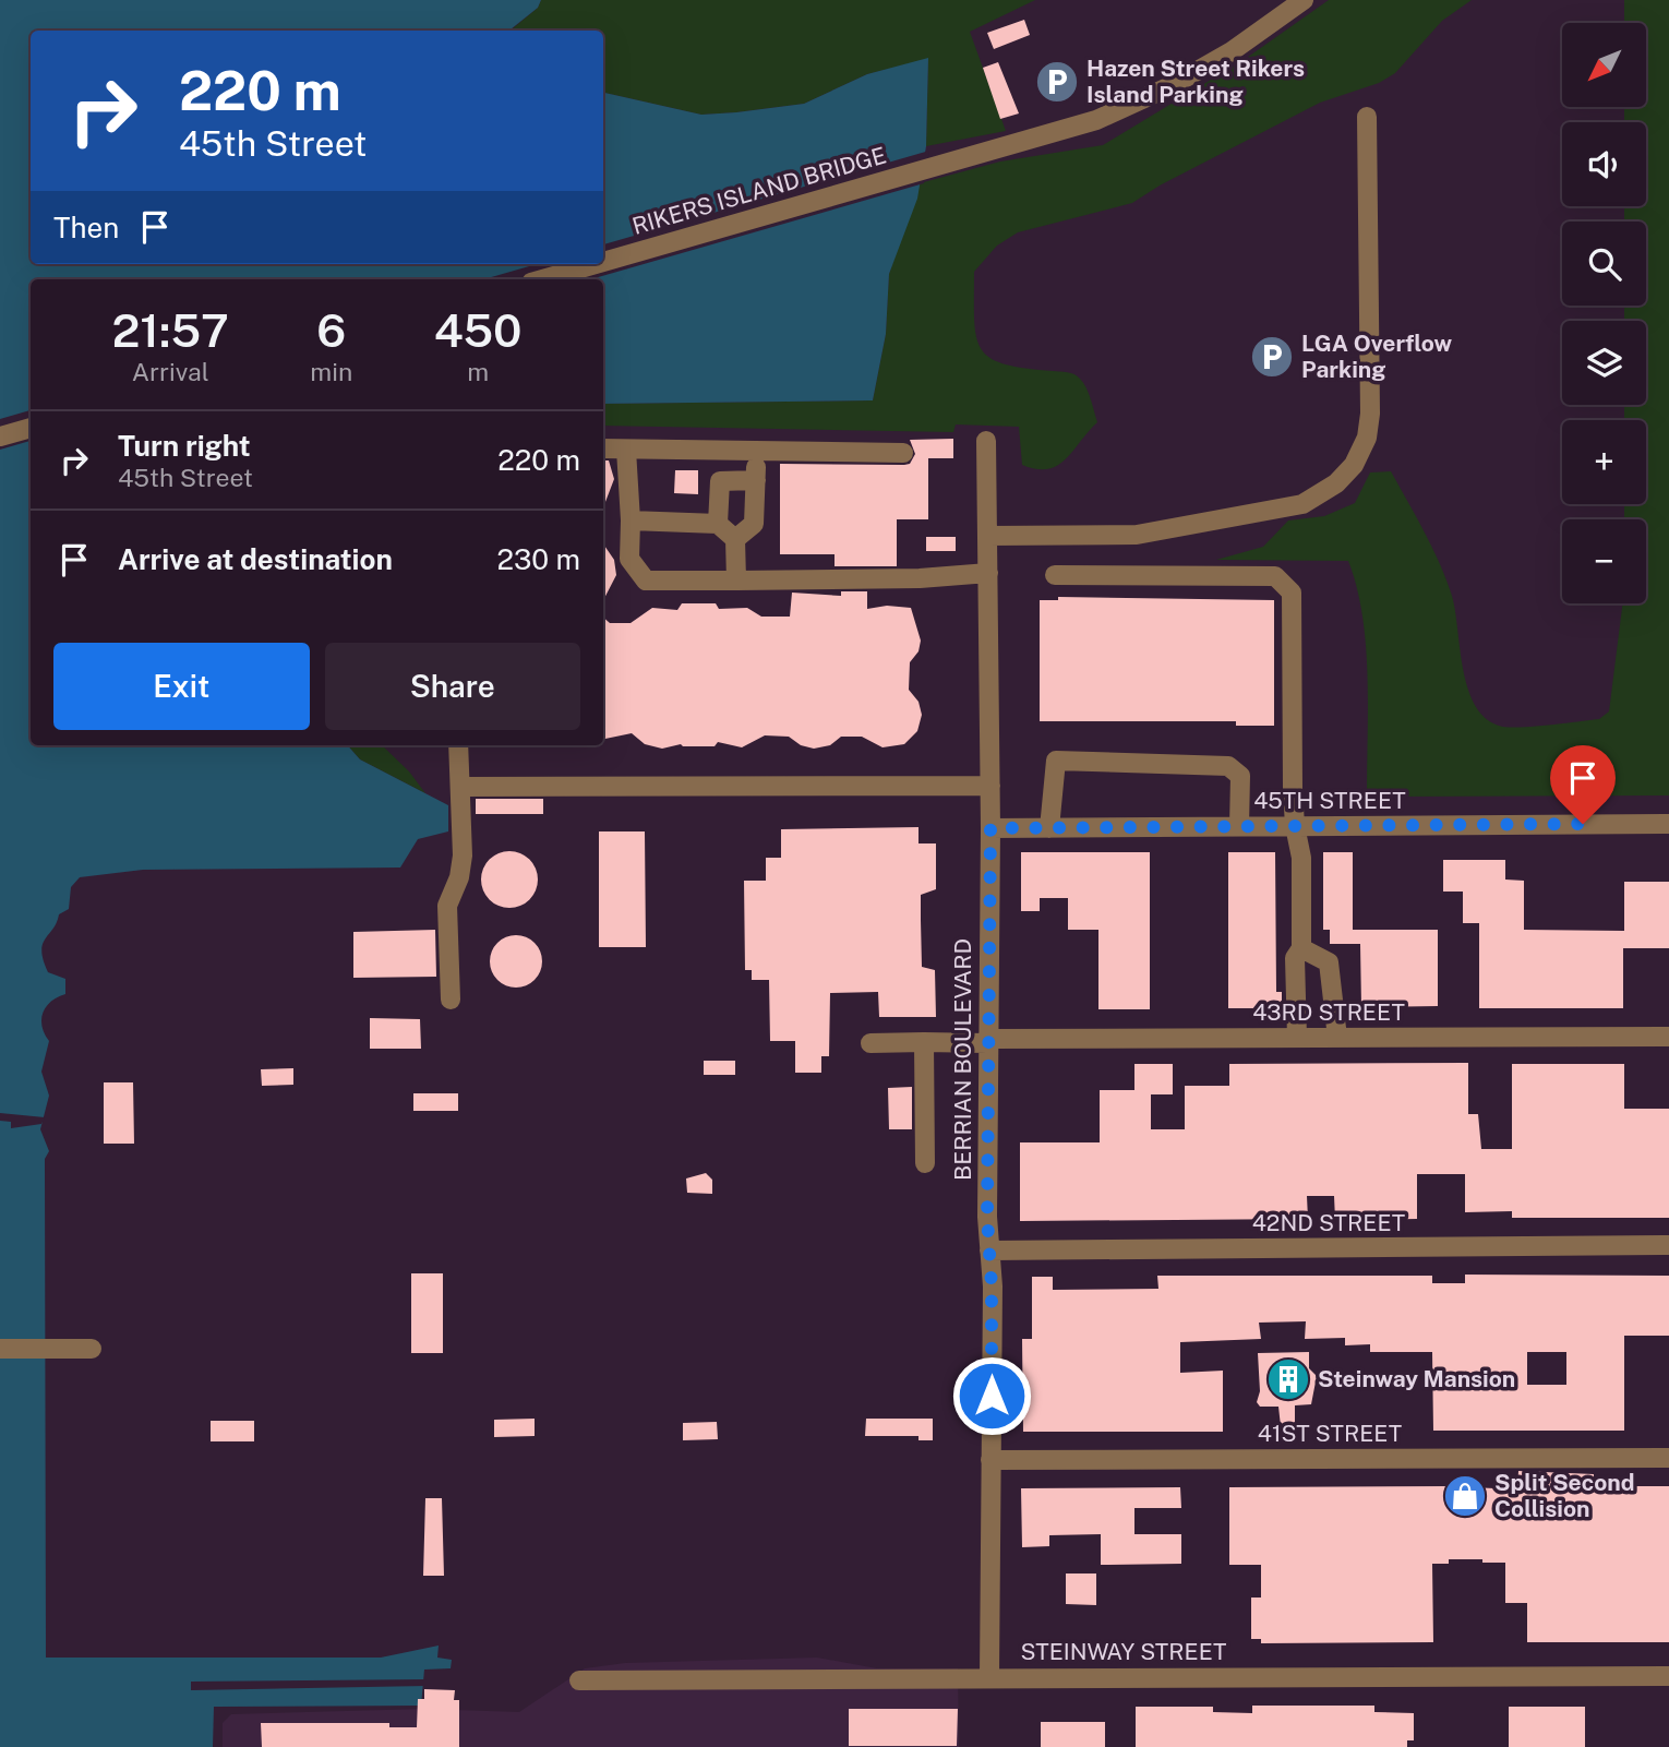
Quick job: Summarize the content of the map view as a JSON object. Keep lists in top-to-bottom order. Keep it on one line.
{"streets":{"street":["RIKERS ISLAND BRIDGE","45TH STREET","43RD STREET","BERRIAN BOULEVARD","42ND STREET","41ST STREET","STEINWAY STREET"]},"crossings":[["45TH STREET","BERRIAN BOULEVARD"],["43RD STREET","BERRIAN BOULEVARD"],["BERRIAN BOULEVARD","42ND STREET"],["BERRIAN BOULEVARD","41ST STREET"],["BERRIAN BOULEVARD","STEINWAY STREET"]],"places":{"parking":["Hazen Street Rikers Island Parking","LGA Overflow Parking"],"building":["Steinway Mansion"],"shop":["Split Second Collision"]},"north":"bottom left","page":{"map_buttons":["+","−"],"turn":["220 m","45th Street"],"then":"Then","eta":["21:57","Arrival","6","min","450","m"],"list":[{"name":"Turn right","note":"45th Street","value":"220 m"},{"name":"Arrive at destination","value":"230 m"}],"buttons":["Exit","Share"]}}
